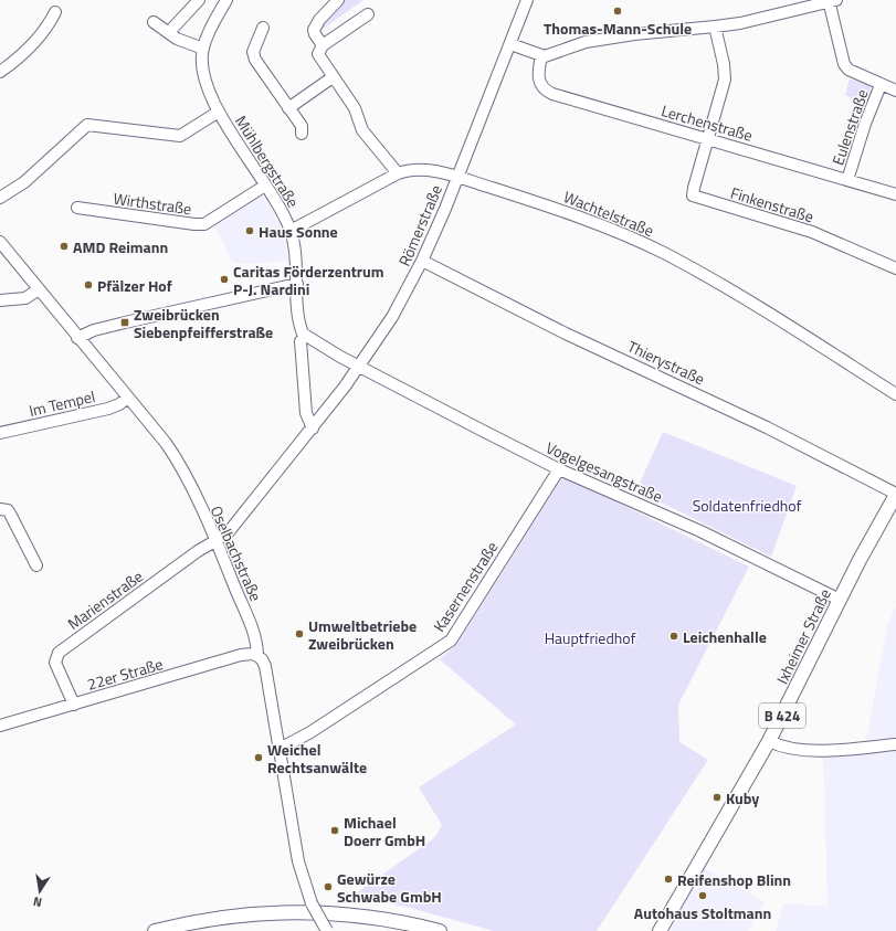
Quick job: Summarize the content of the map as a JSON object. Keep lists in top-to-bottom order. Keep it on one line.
{"streets":{"main road":["Ixheimer Straße","B 424"],"street":["Lerchenstraße","Eulenstraße","Mühlbergstraße","Wirthstraße","Finkenstraße","Wachtelstraße","Römerstraße","Thierystraße","Im Tempel","Vogelgesangstraße","Oselbachstraße","Kasernenstraße","Marienstraße","22er Straße"]},"crossings":[["Lerchenstraße","Eulenstraße"],["Lerchenstraße","Finkenstraße"],["Mühlbergstraße","Wirthstraße"],["Mühlbergstraße","Wachtelstraße"],["Mühlbergstraße","Römerstraße"],["Mühlbergstraße","Vogelgesangstraße"],["Wachtelstraße","Römerstraße"],["Römerstraße","Thierystraße"],["Römerstraße","Vogelgesangstraße"],["Römerstraße","Oselbachstraße"],["Römerstraße","Marienstraße"],["Thierystraße","Ixheimer Straße"],["Im Tempel","Oselbachstraße"],["Vogelgesangstraße","Kasernenstraße"],["Vogelgesangstraße","Ixheimer Straße"],["Oselbachstraße","Kasernenstraße"],["Oselbachstraße","Marienstraße"],["Oselbachstraße","22er Straße"],["Marienstraße","22er Straße"]],"parks":["Soldatenfriedhof","Hauptfriedhof"],"places":{"other":["Thomas-Mann-Schule","Haus Sonne","AMD Reimann","Caritas Förderzentrum P-J. Nardini","Pfälzer Hof","Umweltbetriebe Zweibrücken","Leichenhalle","Weichel Rechtsanwälte","Kuby","Michael Doerr GmbH","Reifenshop Blinn","Gewürze Schwabe GmbH","Autohaus Stoltmann"],"transit":["Zweibrücken Siebenpfeifferstraße"]},"north":"bottom"}
